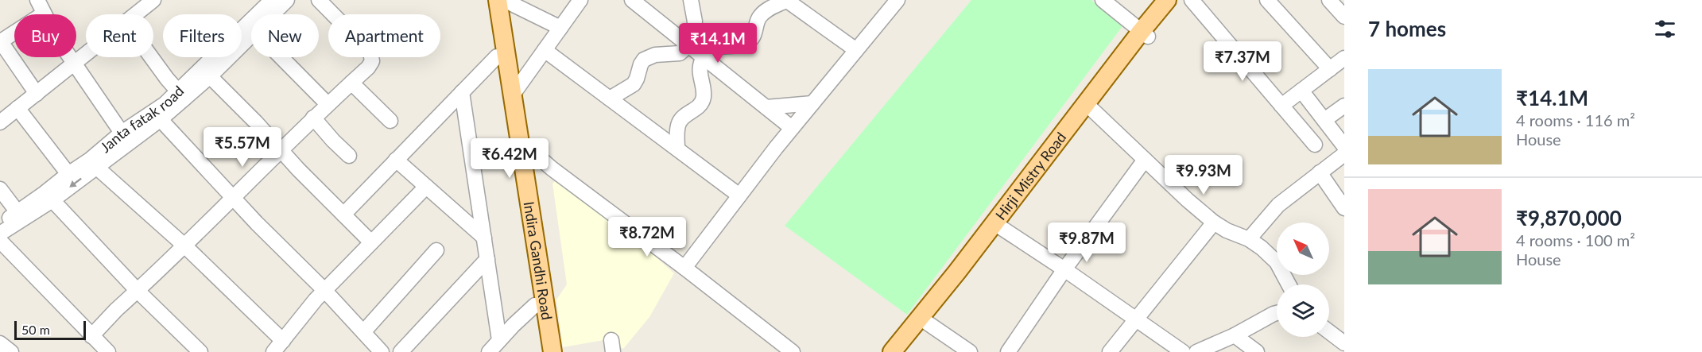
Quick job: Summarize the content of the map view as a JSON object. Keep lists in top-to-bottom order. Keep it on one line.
{"streets":{"main road":["Hirji Mistry Road","Indira Gandhi Road"],"street":["Janta fatak road"]},"scale_bar":"50 m","north":"top left","page":{"heading":"7 homes","chip":["Buy","Rent","Filters","New","Apartment"],"price":["₹14.1M","₹7.37M","₹5.57M","₹6.42M","₹9.93M","₹8.72M","₹9.87M"],"list":[{"name":"₹14.1M","note":"4 rooms · 116 m² · House"},{"name":"₹9,870,000","note":"4 rooms · 100 m² · House"}],"scale":"50 m"}}
